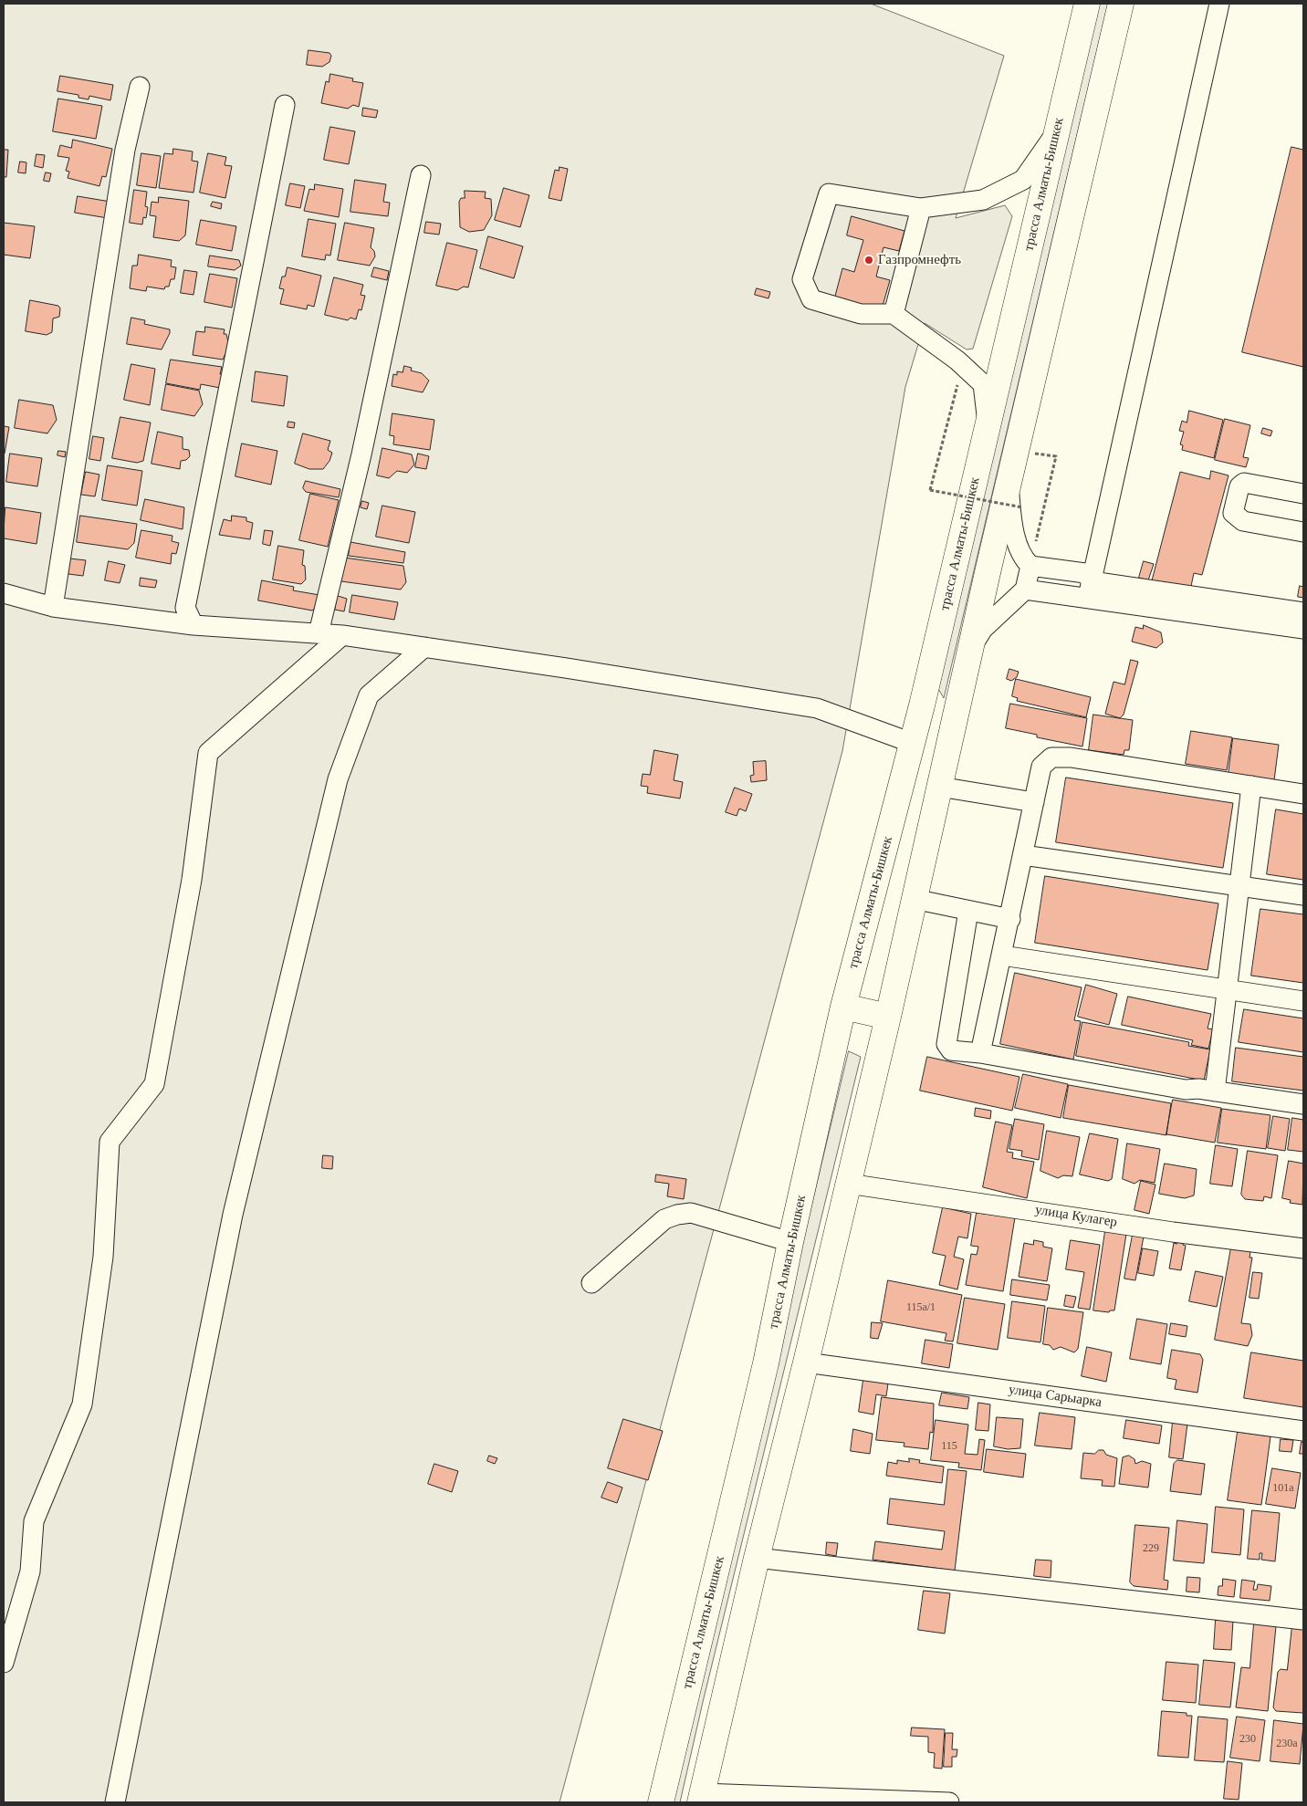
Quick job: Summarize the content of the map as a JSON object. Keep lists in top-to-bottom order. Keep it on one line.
{"streets":{"highway":["трасса Алматы-Бишкек"],"street":["улица Кулагер","улица Сарыарка"]},"places":["Газпромнефть"],"house_numbers":["115а/1","115","101а","229","230","230а"]}
